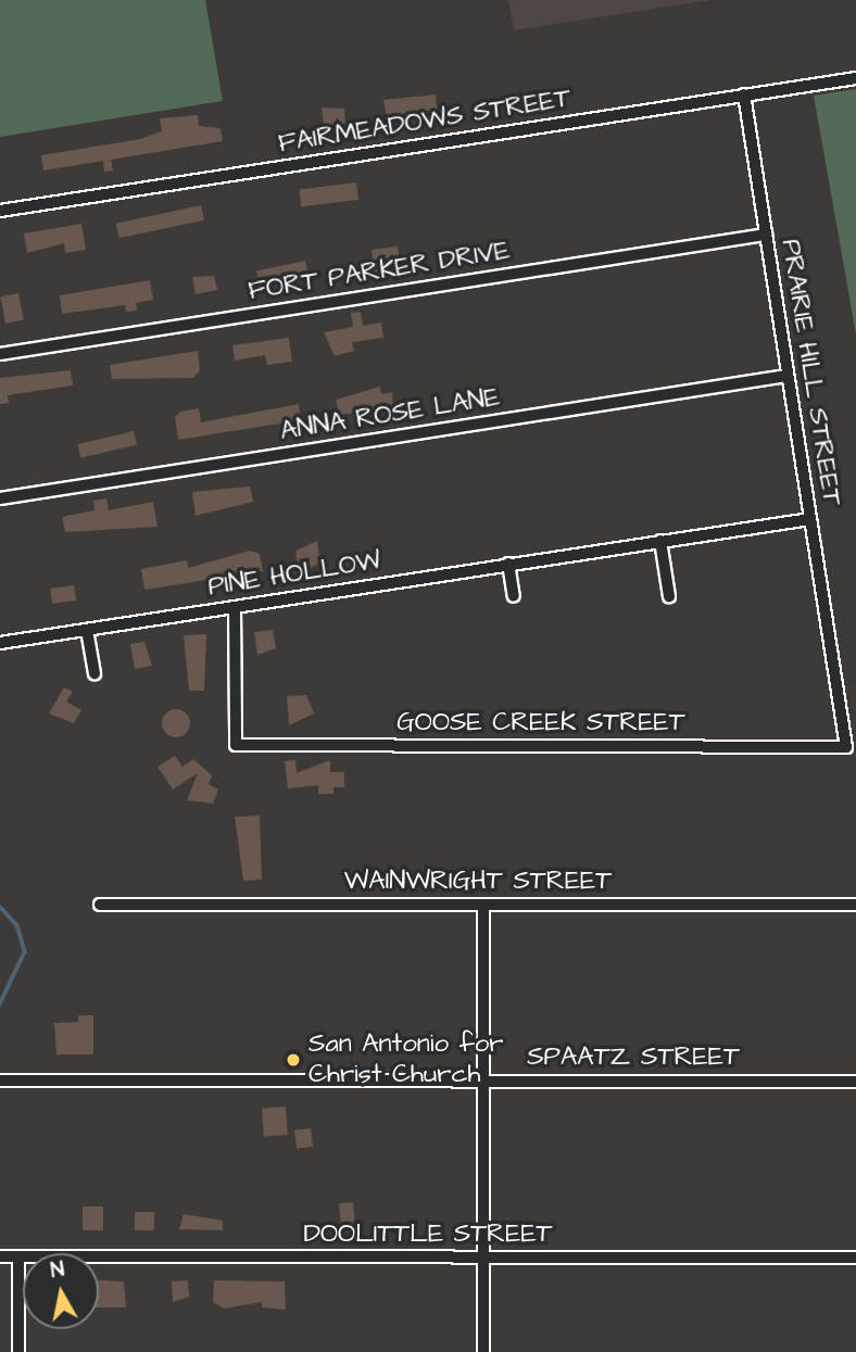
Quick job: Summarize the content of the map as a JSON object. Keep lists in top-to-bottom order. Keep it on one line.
{"streets":{"street":["FAIRMEADOWS STREET","FORT PARKER DRIVE","PRAIRIE HILL STREET","ANNA ROSE LANE","PINE HOLLOW","GOOSE CREEK STREET","WAINWRIGHT STREET","SPAATZ STREET","DOOLITTLE STREET"]},"crossings":[["FAIRMEADOWS STREET","PRAIRIE HILL STREET"],["FORT PARKER DRIVE","PRAIRIE HILL STREET"],["PRAIRIE HILL STREET","ANNA ROSE LANE"],["PRAIRIE HILL STREET","PINE HOLLOW"],["PRAIRIE HILL STREET","GOOSE CREEK STREET"],["PINE HOLLOW","GOOSE CREEK STREET"]],"places":["San Antonio for Christ Church"],"north":"top"}
